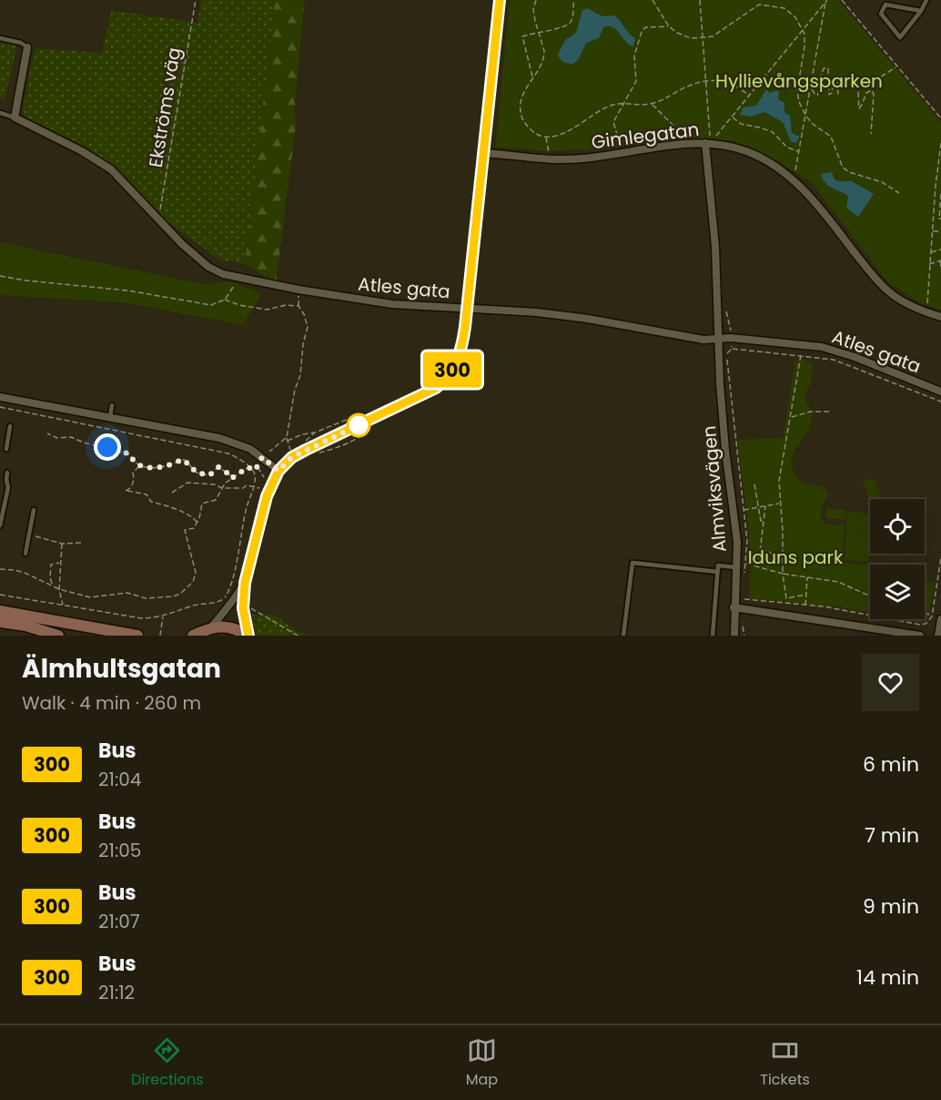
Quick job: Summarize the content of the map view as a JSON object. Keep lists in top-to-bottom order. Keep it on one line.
{"streets":{"street":["Gimlegatan","Atles gata","Almviksvägen"],"path":["Ekströms väg"]},"crossings":[["Ekströms väg","Atles gata"],["Gimlegatan","Almviksvägen"],["Atles gata","Almviksvägen"]],"parks":["Hyllievångsparken","Iduns park"],"lines":["bus line 300"],"page":{"on_map":"300","heading":["Älmhultsgatan","Walk · 4 min · 260 m"],"list":[{"mark":"300","name":"Bus","note":"21:04","value":"6 min"},{"mark":"300","name":"Bus","note":"21:05","value":"7 min"},{"mark":"300","name":"Bus","note":"21:07","value":"9 min"},{"mark":"300","name":"Bus","note":"21:12","value":"14 min"}],"tabs":["Directions","Map","Tickets"]}}
